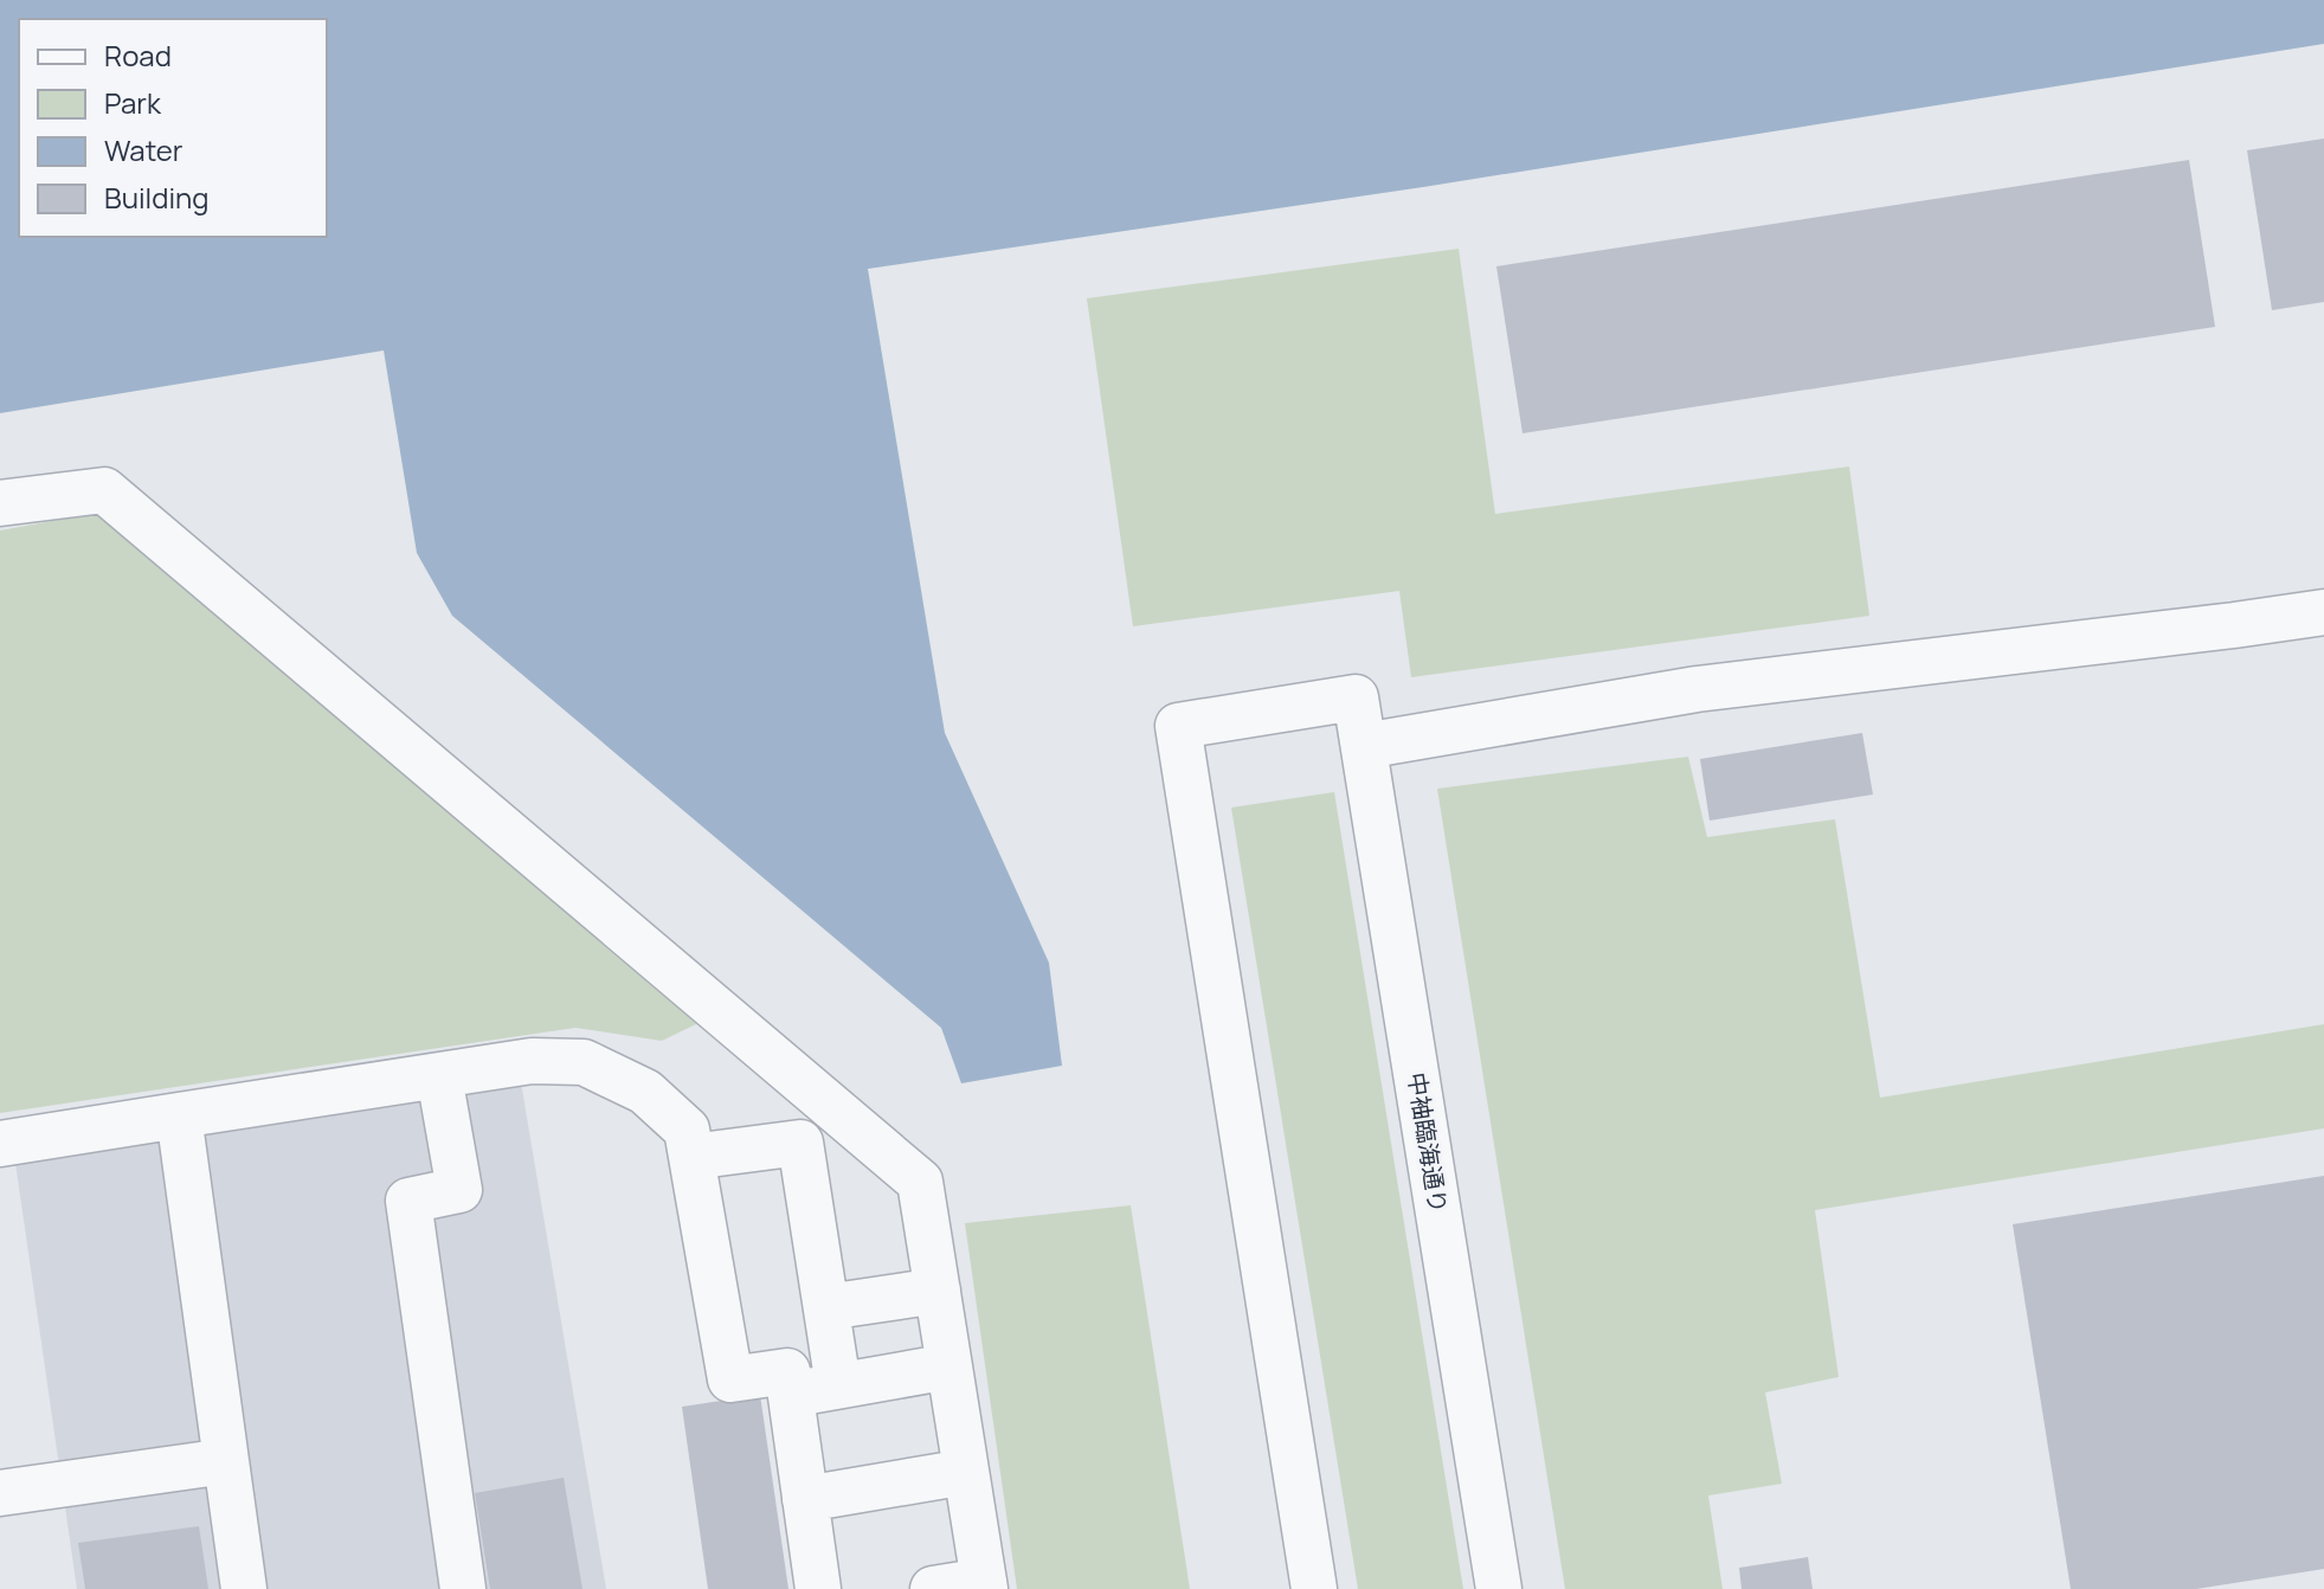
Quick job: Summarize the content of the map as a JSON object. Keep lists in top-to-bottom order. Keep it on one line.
{"streets":{"street":["中袖臨海通り"]},"legend":["Road","Park","Water","Building"]}
